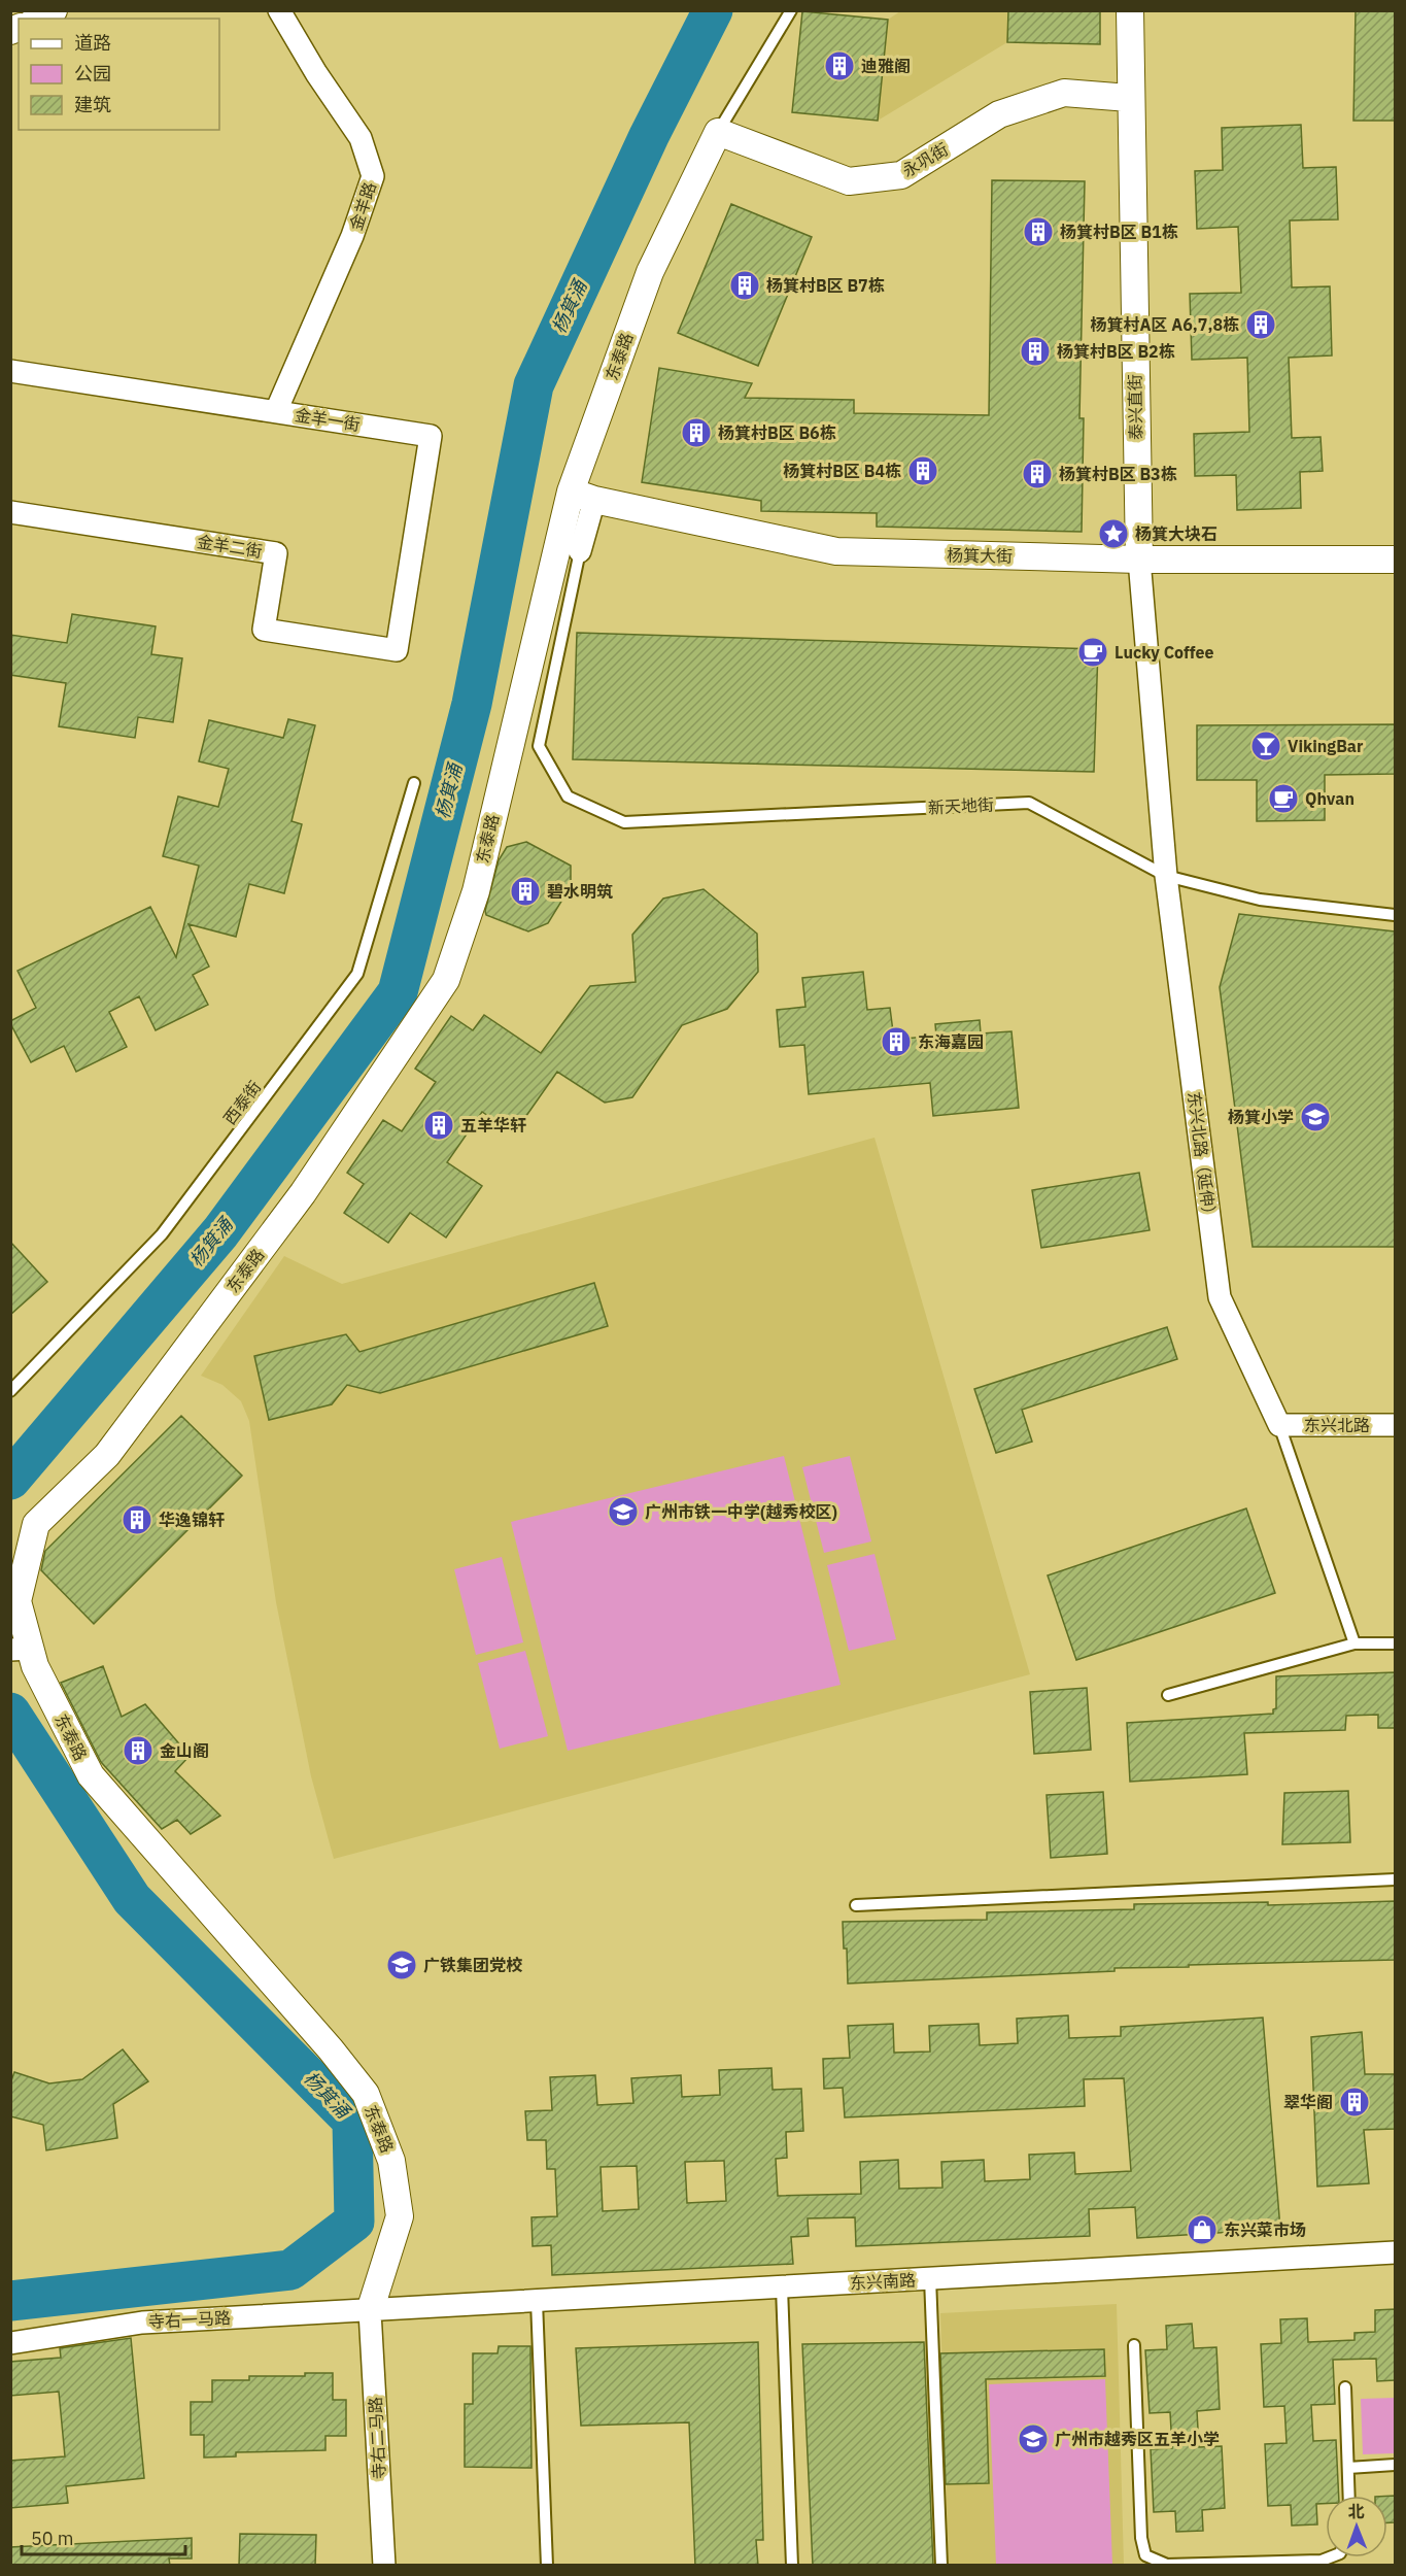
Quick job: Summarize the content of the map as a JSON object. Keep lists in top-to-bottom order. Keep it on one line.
{"streets":{"street":["永巩街","金羊路","东泰路","泰兴直街","金羊一街","金羊二街","杨箕大街","东兴北路（延伸）","东兴北路","东兴南路","寺右一马路","寺右二马路"],"lane":["新天地街","西泰街"]},"crossings":[["永巩街","东泰路"],["永巩街","泰兴直街"],["金羊路","金羊一街"],["东泰路","杨箕大街"],["东泰路","东兴南路"],["东泰路","寺右一马路"],["东泰路","寺右二马路"],["泰兴直街","杨箕大街"],["泰兴直街","新天地街"],["泰兴直街","东兴北路（延伸）"],["金羊一街","金羊二街"],["新天地街","东兴北路（延伸）"],["东兴北路（延伸）","东兴北路"],["东兴南路","寺右一马路"],["东兴南路","寺右二马路"],["寺右一马路","寺右二马路"]],"water":["杨箕涌"],"places":{"building":["迪雅阁","杨箕村B区 B1栋","杨箕村B区 B7栋","杨箕村A区 A6,7,8栋","杨箕村B区 B2栋","杨箕村B区 B6栋","杨箕村B区 B4栋","杨箕村B区 B3栋","碧水明筑","东海嘉园","五羊华轩","华逸锦轩","金山阁","翠华阁"],"place":["杨箕大块石"],"cafe":["Lucky Coffee","Qhvan"],"bar":["VikingBar"],"school or university":["杨箕小学","广州市铁一中学(越秀校区)","广铁集团党校","广州市越秀区五羊小学"],"shop":["东兴菜市场"]},"legend":["道路","公园","建筑"],"scale_bar":"50 m","north":"top"}
